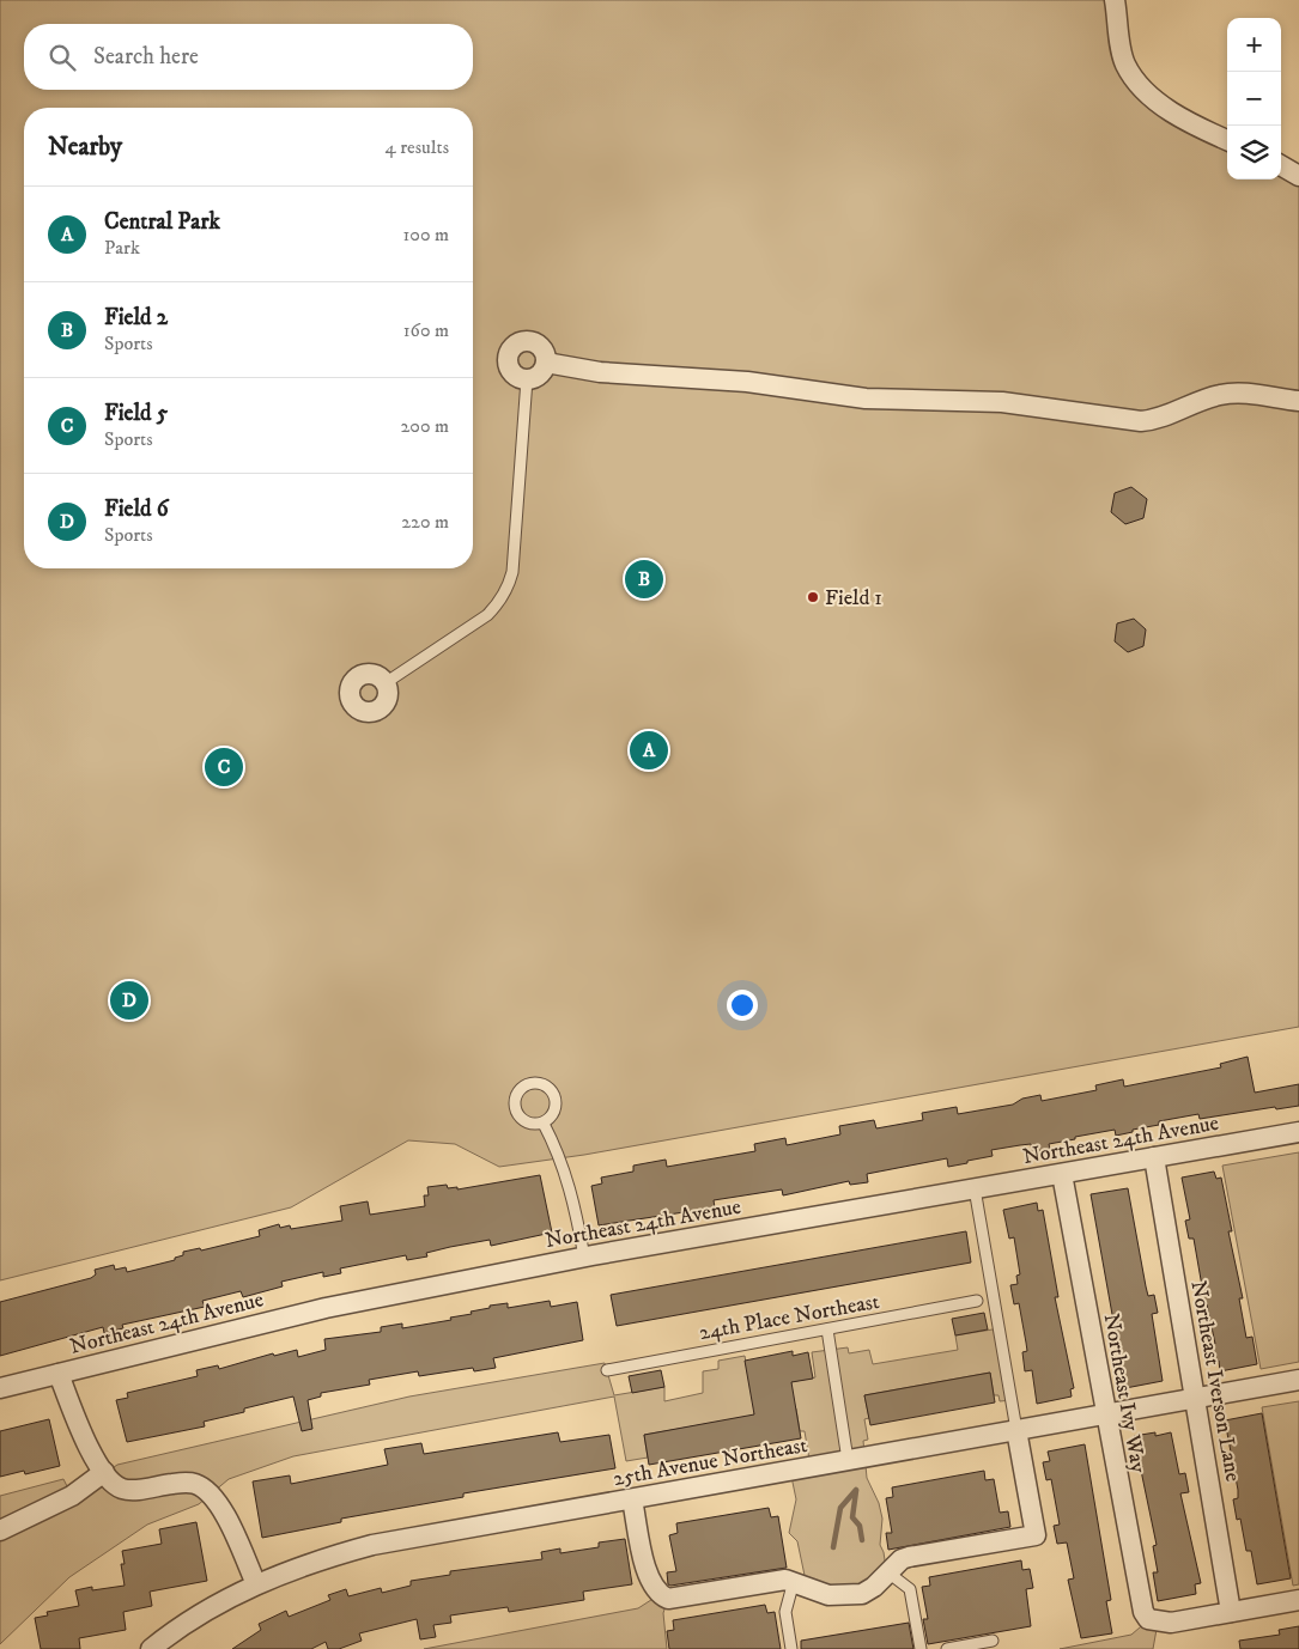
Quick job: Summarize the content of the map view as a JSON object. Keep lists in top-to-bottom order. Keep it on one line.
{"streets":{"street":["Northeast 24th Avenue","Northeast Iverson Lane","Northeast Ivy Way","25th Avenue Northeast"],"lane":["24th Place Northeast"]},"crossings":[["Northeast 24th Avenue","Northeast Iverson Lane"],["Northeast 24th Avenue","Northeast Ivy Way"],["Northeast Iverson Lane","Northeast Ivy Way"],["Northeast Iverson Lane","25th Avenue Northeast"],["Northeast Ivy Way","25th Avenue Northeast"]],"places":["Field 1"],"page":{"map_buttons":["+","−"],"search":"Search here","heading":["Nearby","4 results"],"list":[{"mark":"A","name":"Central Park","note":"Park","value":"100 m"},{"mark":"B","name":"Field 2","note":"Sports","value":"160 m"},{"mark":"C","name":"Field 5","note":"Sports","value":"200 m"},{"mark":"D","name":"Field 6","note":"Sports","value":"220 m"}],"pins":["B","A","C","D"]}}
